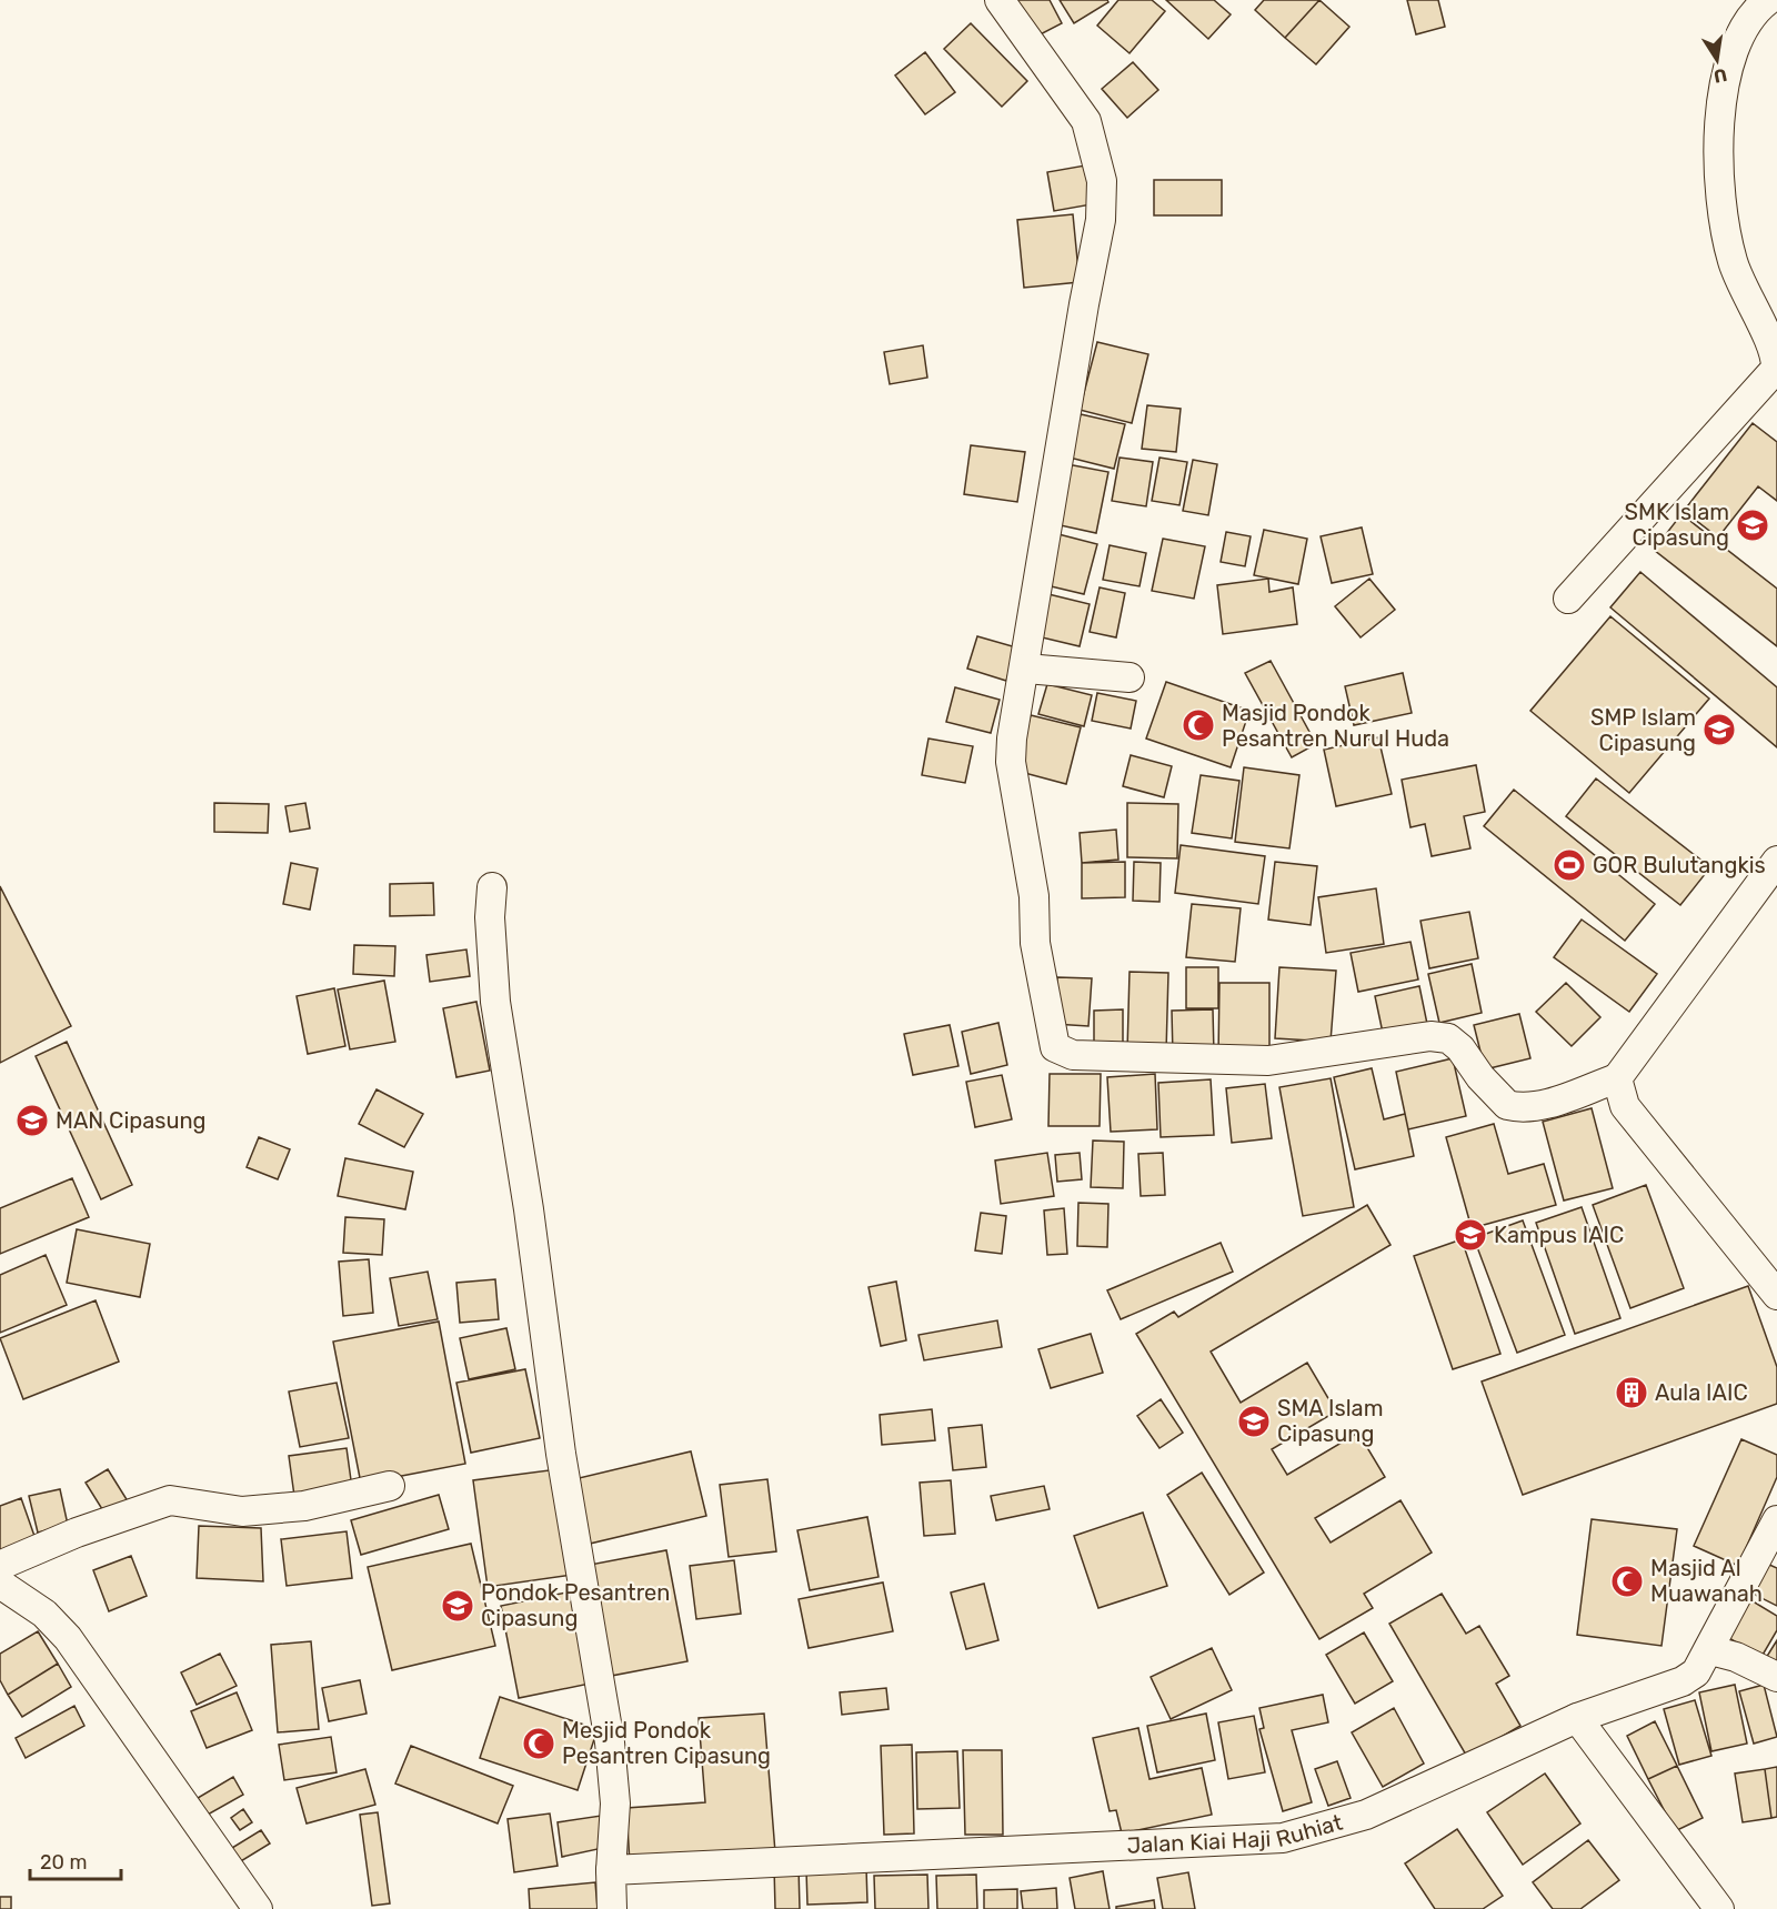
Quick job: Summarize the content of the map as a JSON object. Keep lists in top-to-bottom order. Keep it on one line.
{"streets":{"street":["Jalan Kiai Haji Ruhiat"]},"places":{"school or university":["SMK Islam Cipasung","SMP Islam Cipasung","MAN Cipasung","Kampus IAIC","SMA Islam Cipasung","Pondok Pesantren Cipasung"],"mosque":["Masjid Pondok Pesantren Nurul Huda","Masjid Al Muawanah","Mesjid Pondok Pesantren Cipasung"],"sports":["GOR Bulutangkis"],"building":["Aula IAIC"]},"scale_bar":"20 m","north":"bottom"}
